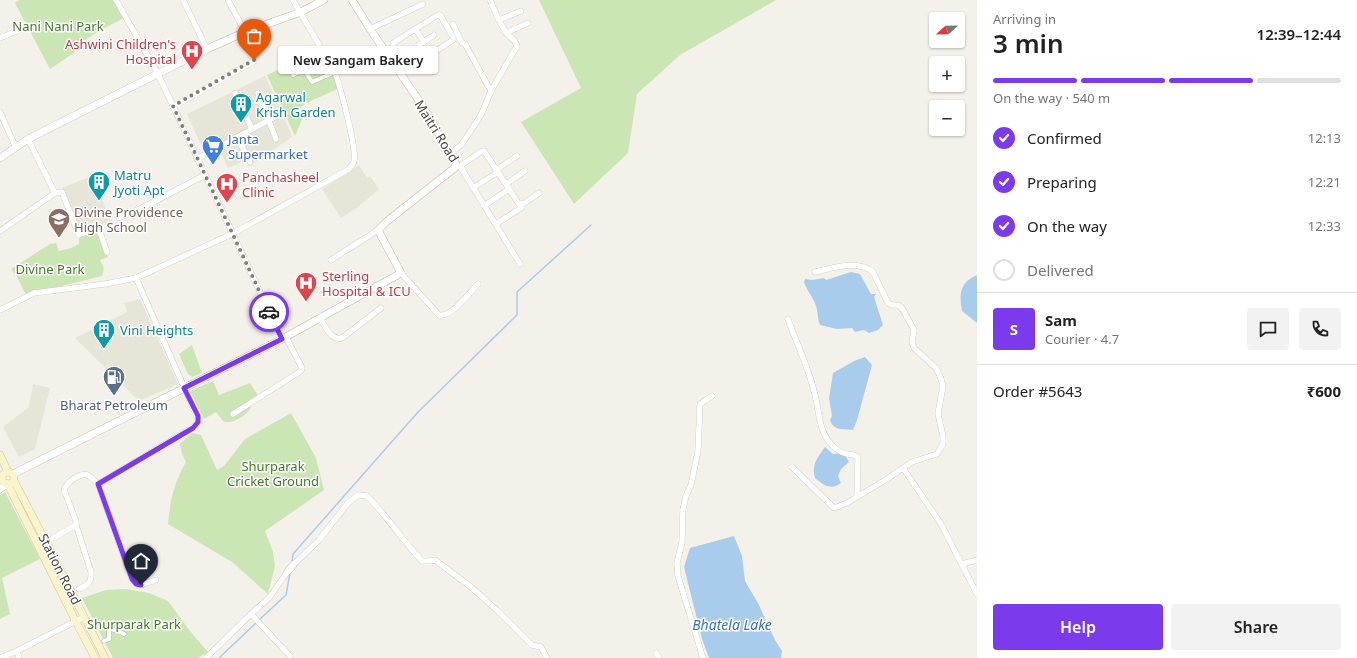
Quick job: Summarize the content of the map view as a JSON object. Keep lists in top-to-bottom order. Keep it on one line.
{"streets":{"main road":["Station Road"],"street":["Maitri Road"]},"water":["Bhatela Lake"],"parks":["Nani Nani Park","Divine Park","Shurparak Cricket Ground","Shurparak Park"],"places":{"other":["New Sangam Bakery"],"hospital":["Ashwini Children's Hospital","Panchasheel Clinic","Sterling Hospital & ICU"],"building":["Agarwal Krish Garden","Matru Jyoti Apt","Vini Heights"],"supermarket":["Janta Supermarket"],"school or university":["Divine Providence High School"],"fuel station":["Bharat Petroleum"]},"north":"left","page":{"heading":["3 min","Arriving in","12:39–12:44"],"panel":["Sam","Courier · 4.7","Order #5643","₹600"],"map_buttons":["+","−"],"bubble":"New Sangam Bakery","bar":"On the way · 540 m","list":[["Confirmed","12:13"],["Preparing","12:21"],["On the way","12:33"],"Delivered"],"round":"S","buttons":["Help","Share"]}}
